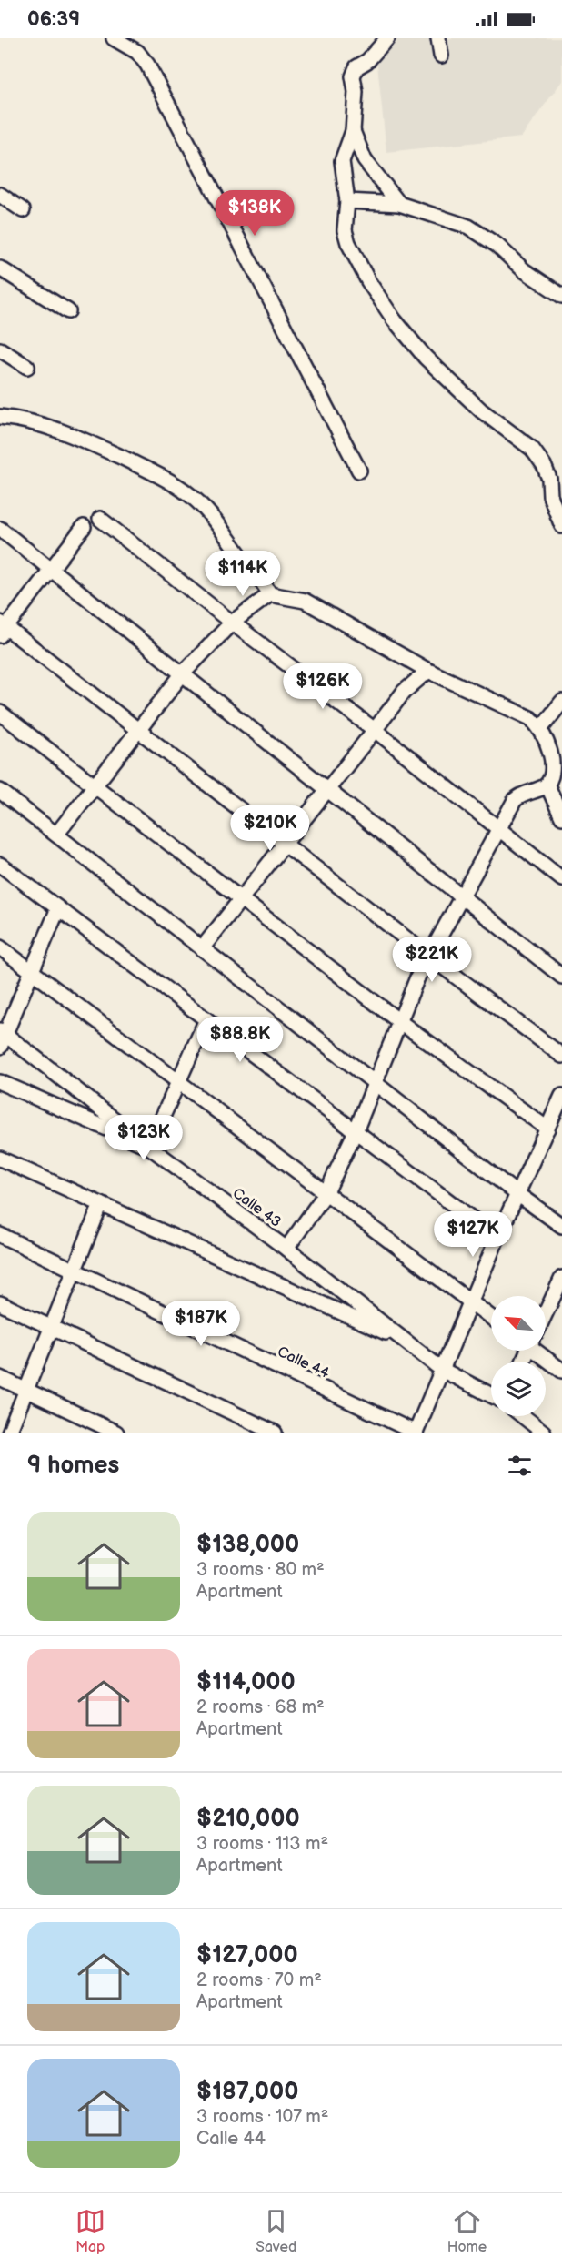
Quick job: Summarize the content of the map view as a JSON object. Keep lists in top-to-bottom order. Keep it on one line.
{"streets":{"street":["Calle 43","Calle 44"]},"north":"top left","page":{"status":"06:39","price":["$138K","$114K","$126K","$210K","$221K","$88.8K","$123K","$127K","$187K"],"heading":"9 homes","list":[{"name":"$138,000","note":"3 rooms · 80 m² · Apartment"},{"name":"$114,000","note":"2 rooms · 68 m² · Apartment"},{"name":"$210,000","note":"3 rooms · 113 m² · Apartment"},{"name":"$127,000","note":"2 rooms · 70 m² · Apartment"},{"name":"$187,000","note":"3 rooms · 107 m² · Calle 44"}],"tabs":["Map","Saved","Home"]}}
